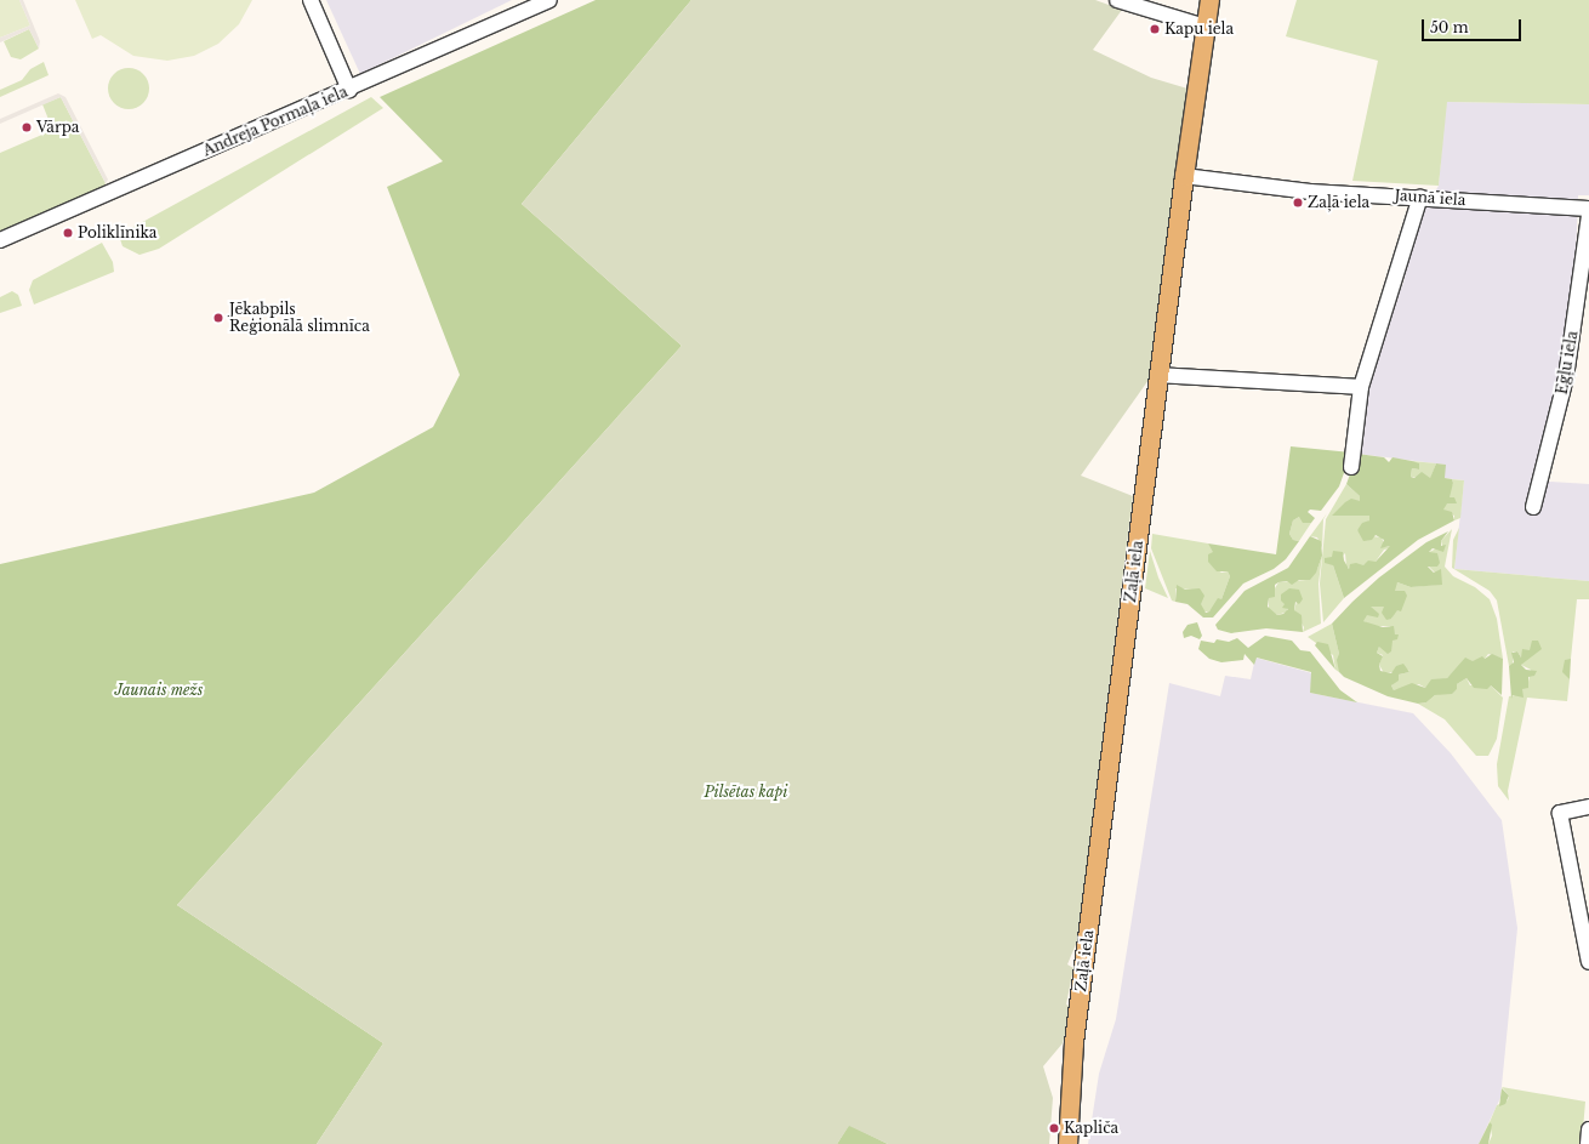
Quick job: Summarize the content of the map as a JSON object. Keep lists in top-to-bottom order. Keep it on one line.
{"streets":{"main road":["Zaļā iela"],"street":["Andreja Pormaļa iela","Jaunā iela","Egļu iela"]},"crossings":[["Jaunā iela","Zaļā iela"]],"parks":["Jaunais mežs","Pilsētas kapi"],"places":["Kapu iela","Vārpa","Zaļā iela","Poliklīnika","Jēkabpils Reģionālā slimnīca","Kapliča"],"scale_bar":"50 m"}
